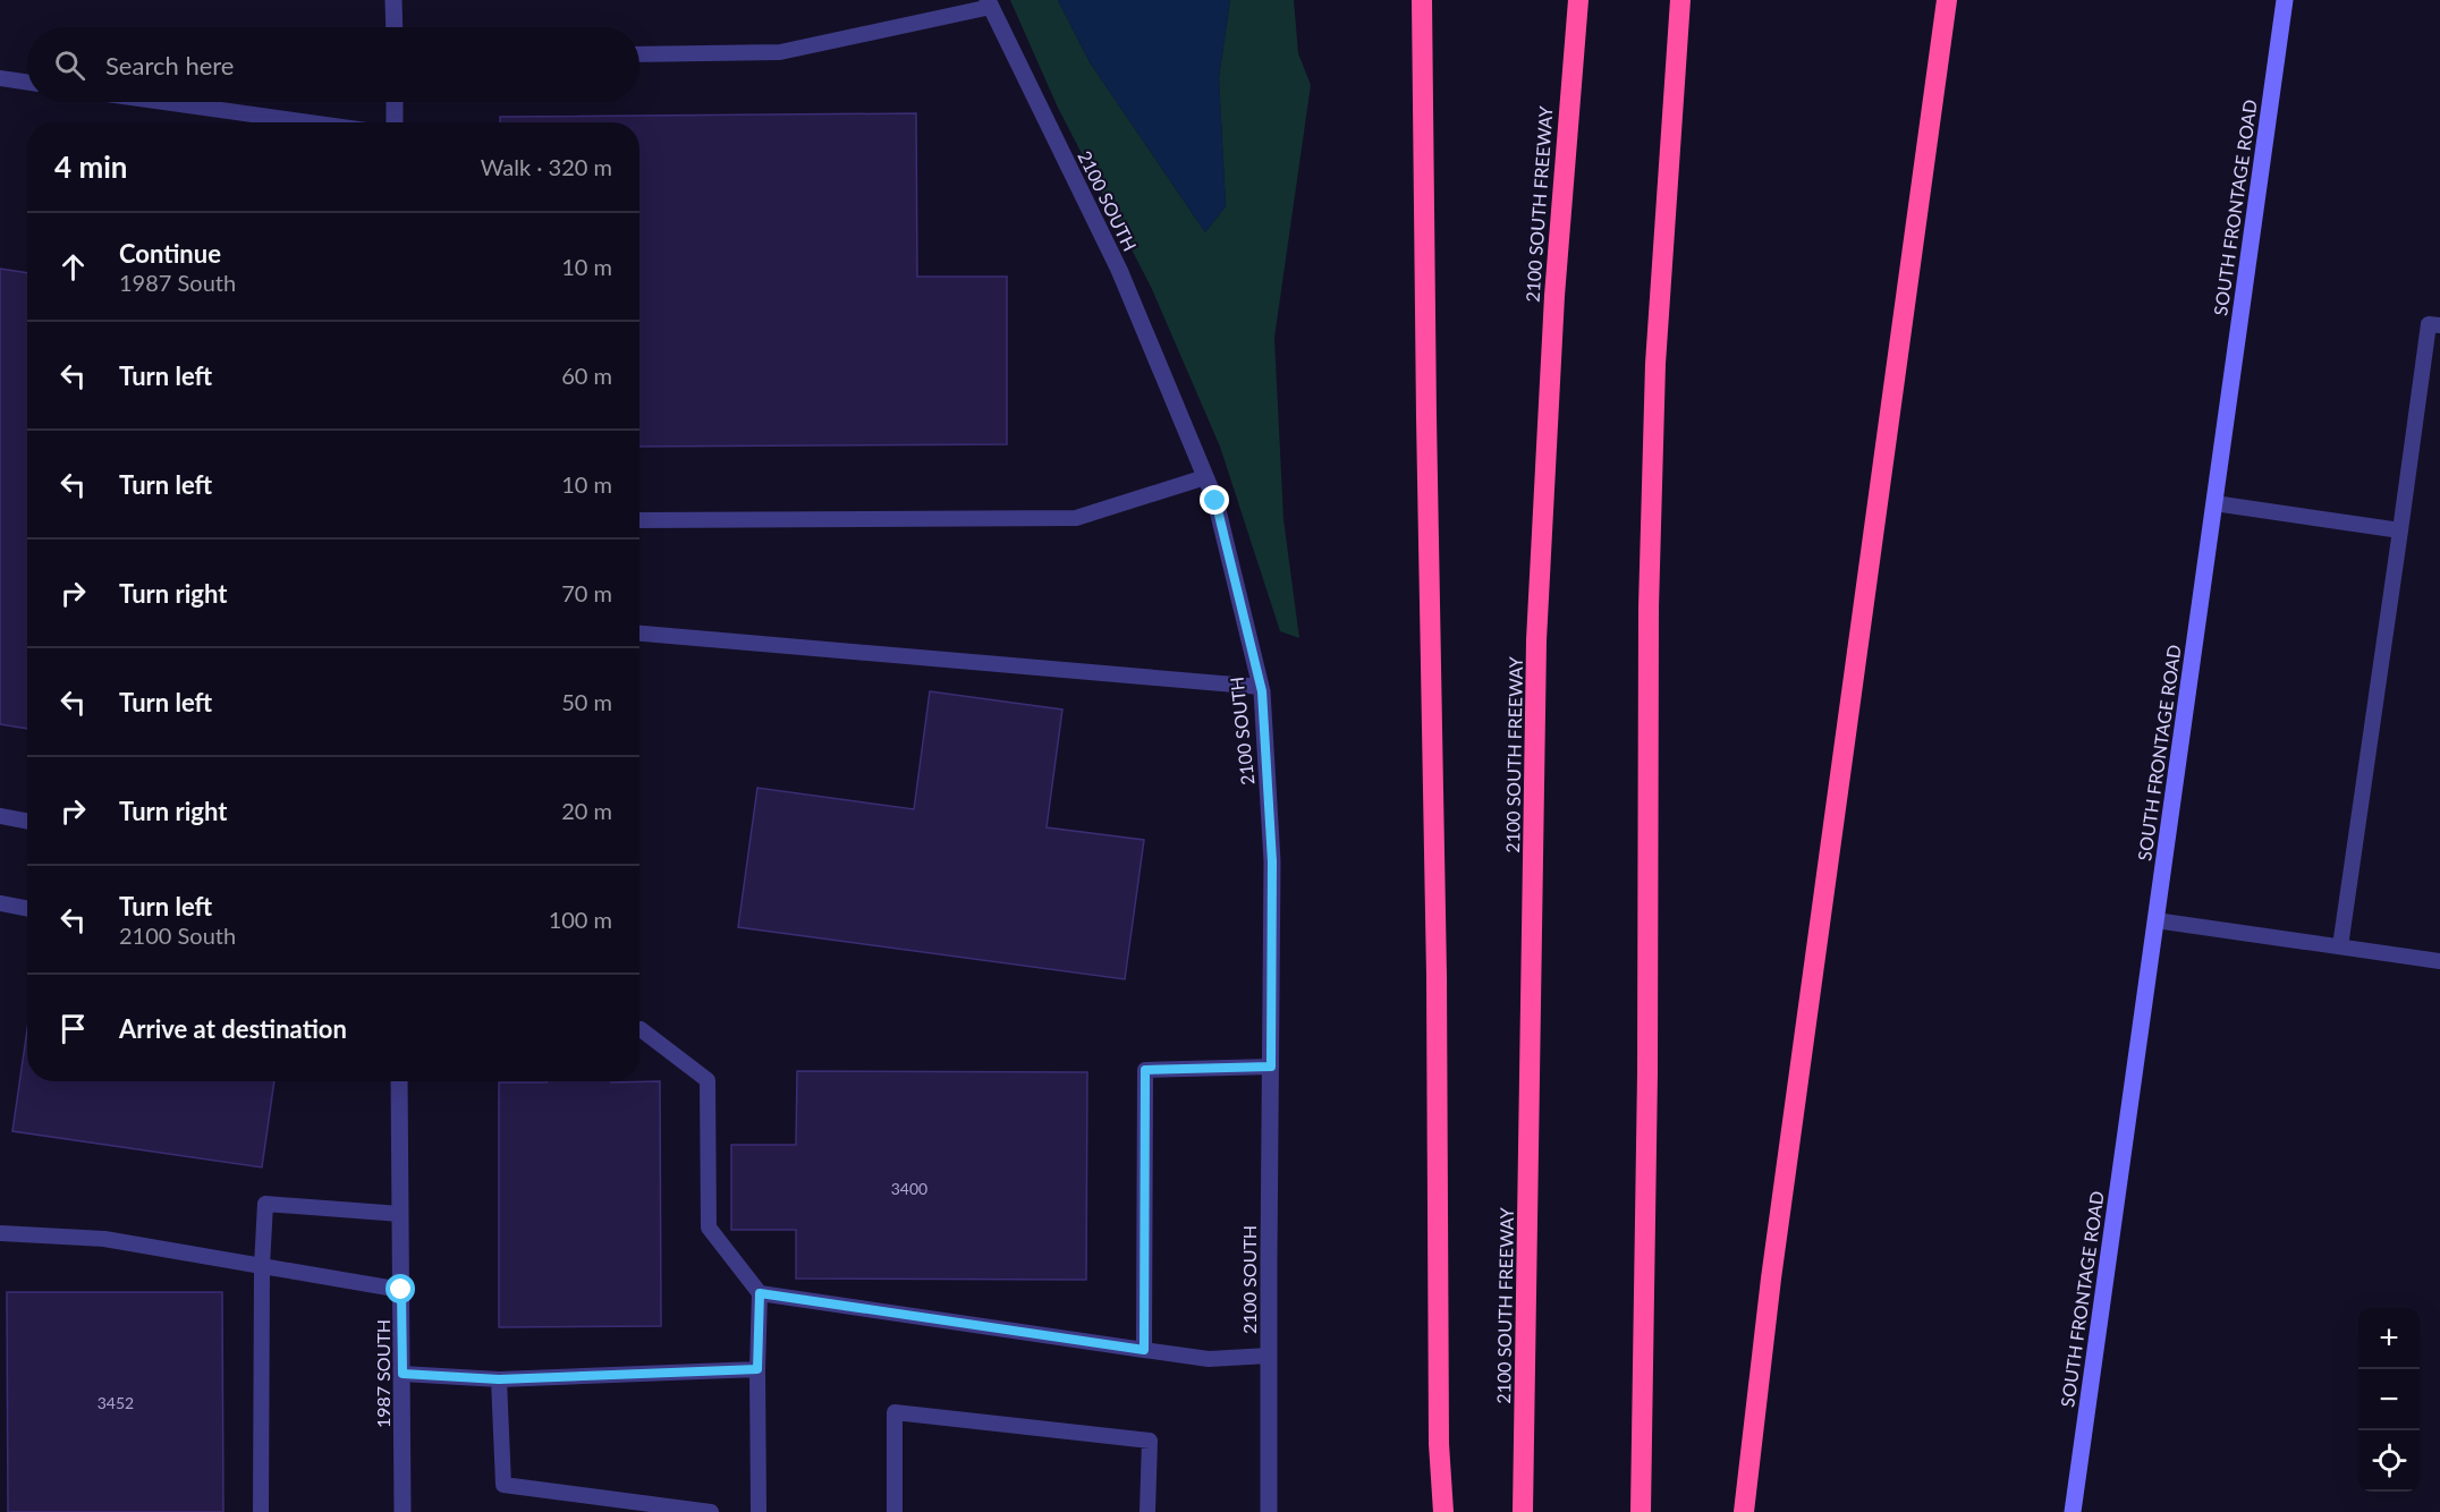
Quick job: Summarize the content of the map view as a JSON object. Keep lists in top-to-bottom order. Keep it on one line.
{"streets":{"highway":["2100 SOUTH FREEWAY"],"street":["2100 SOUTH","SOUTH FRONTAGE ROAD","1987 SOUTH"]},"house_numbers":["3400","3452"],"page":{"search":"Search here","heading":["4 min","Walk · 320 m"],"list":[["Continue","1987 South","10 m"],["Turn left","60 m"],["Turn left","10 m"],["Turn right","70 m"],["Turn left","50 m"],["Turn right","20 m"],["Turn left","2100 South","100 m"],"Arrive at destination"],"map_buttons":["+","−"]}}
